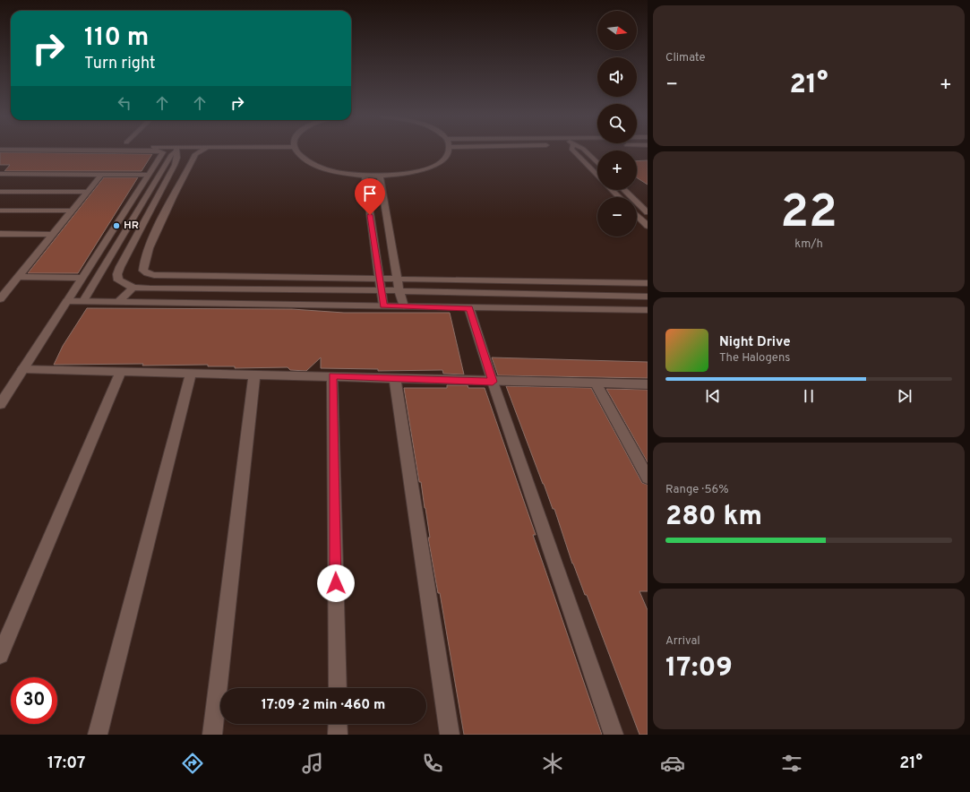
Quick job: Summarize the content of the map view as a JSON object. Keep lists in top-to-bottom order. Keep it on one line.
{"places":["HR"],"north":"right","page":{"tile":["Climate",["22","km/h"],["Range · 56%","280 km"],["Arrival","17:09"]],"map_buttons":["+","−"],"turn":["110 m","Turn right"],"heat":["−","21°","+"],"song":["Night Drive","The Halogens"],"limit":"30","trip":"17:09 · 2 min · 460 m","tabs":["17:07","21°"]}}
